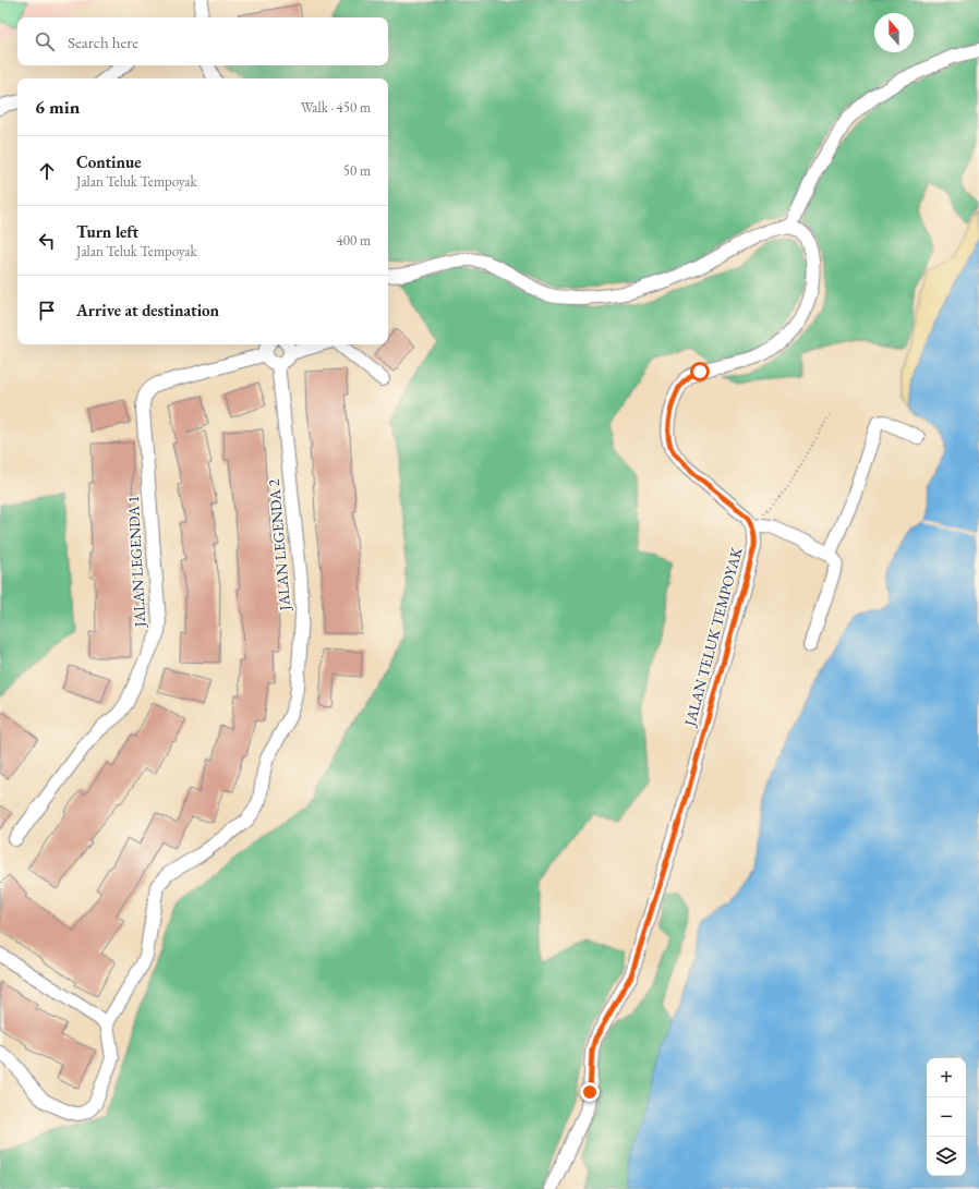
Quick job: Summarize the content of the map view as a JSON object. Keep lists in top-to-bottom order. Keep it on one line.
{"streets":{"street":["JALAN LEGENDA 2","JALAN LEGENDA 1","JALAN TELUK TEMPOYAK"]},"north":"top","page":{"search":"Search here","heading":["6 min","Walk · 450 m"],"list":[["Continue","Jalan Teluk Tempoyak","50 m"],["Turn left","Jalan Teluk Tempoyak","400 m"],"Arrive at destination"],"map_buttons":["+","−"]}}
